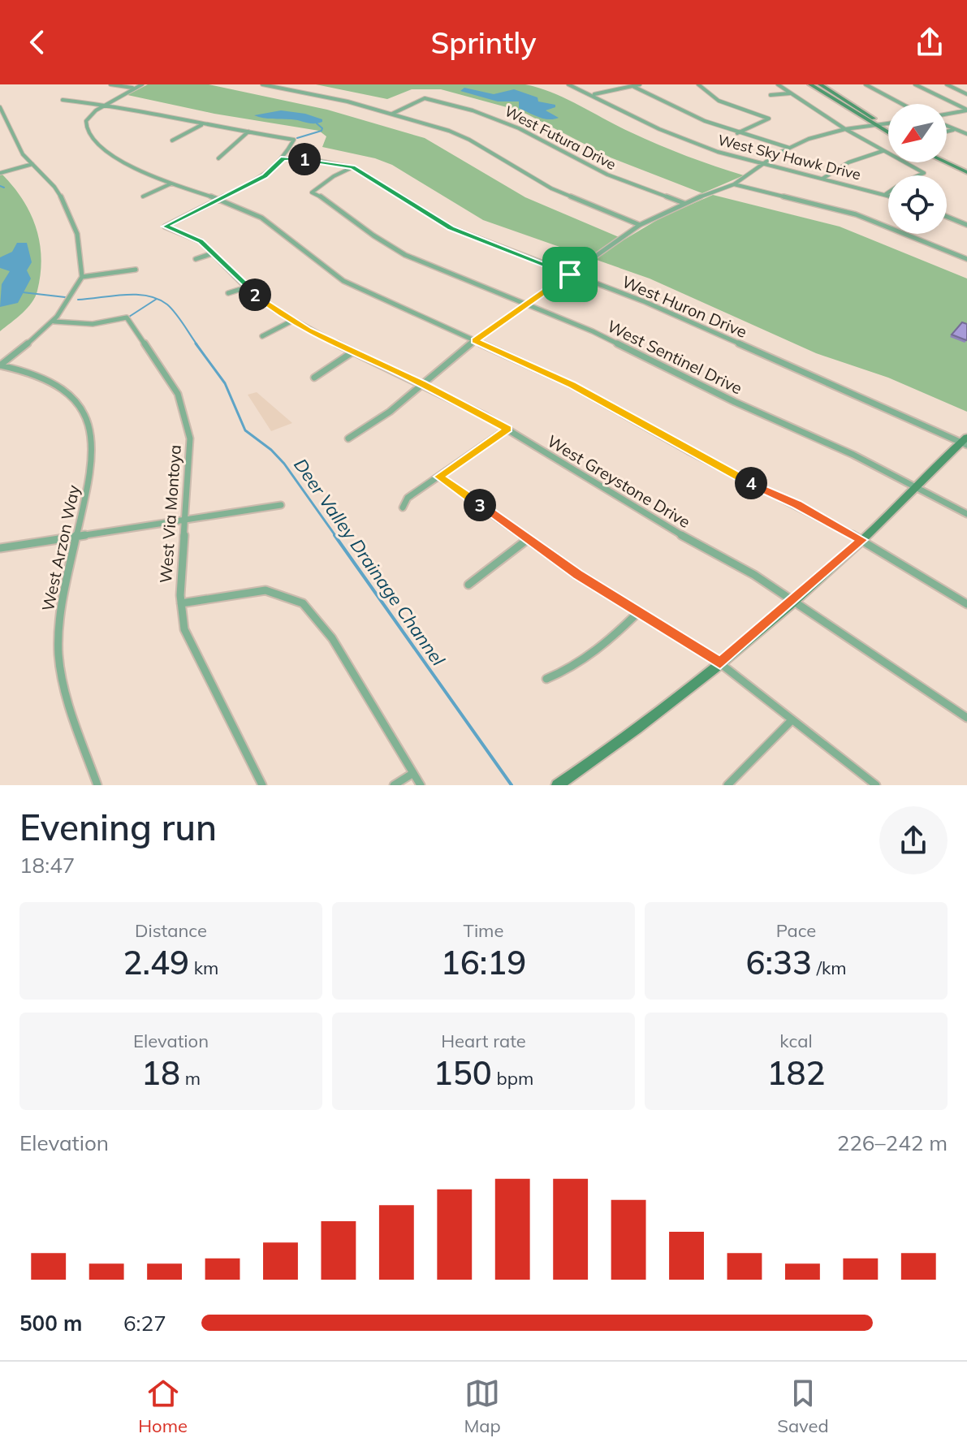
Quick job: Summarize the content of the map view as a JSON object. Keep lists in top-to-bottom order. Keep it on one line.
{"streets":{"street":["West Futura Drive","West Sky Hawk Drive","West Huron Drive","West Sentinel Drive","West Greystone Drive","West Via Montoya","West Arzon Way"]},"crossings":[["West Huron Drive","West Sentinel Drive"]],"water":["Deer Valley Drainage Channel"],"north":"bottom left","page":{"header":"Sprintly","pins":["1","2","4","3"],"heading":["Evening run","18:47"],"stats":[["Distance","2.49 km"],["Time","16:19"],["Pace","6:33 /km"],["Elevation","18 m"],["Heart rate","150 bpm"],["kcal","182"]],"chart":["Elevation","226–242 m"],"list":[{"name":"500 m","note":"6:27"}],"tabs":["Home","Map","Saved"]}}
